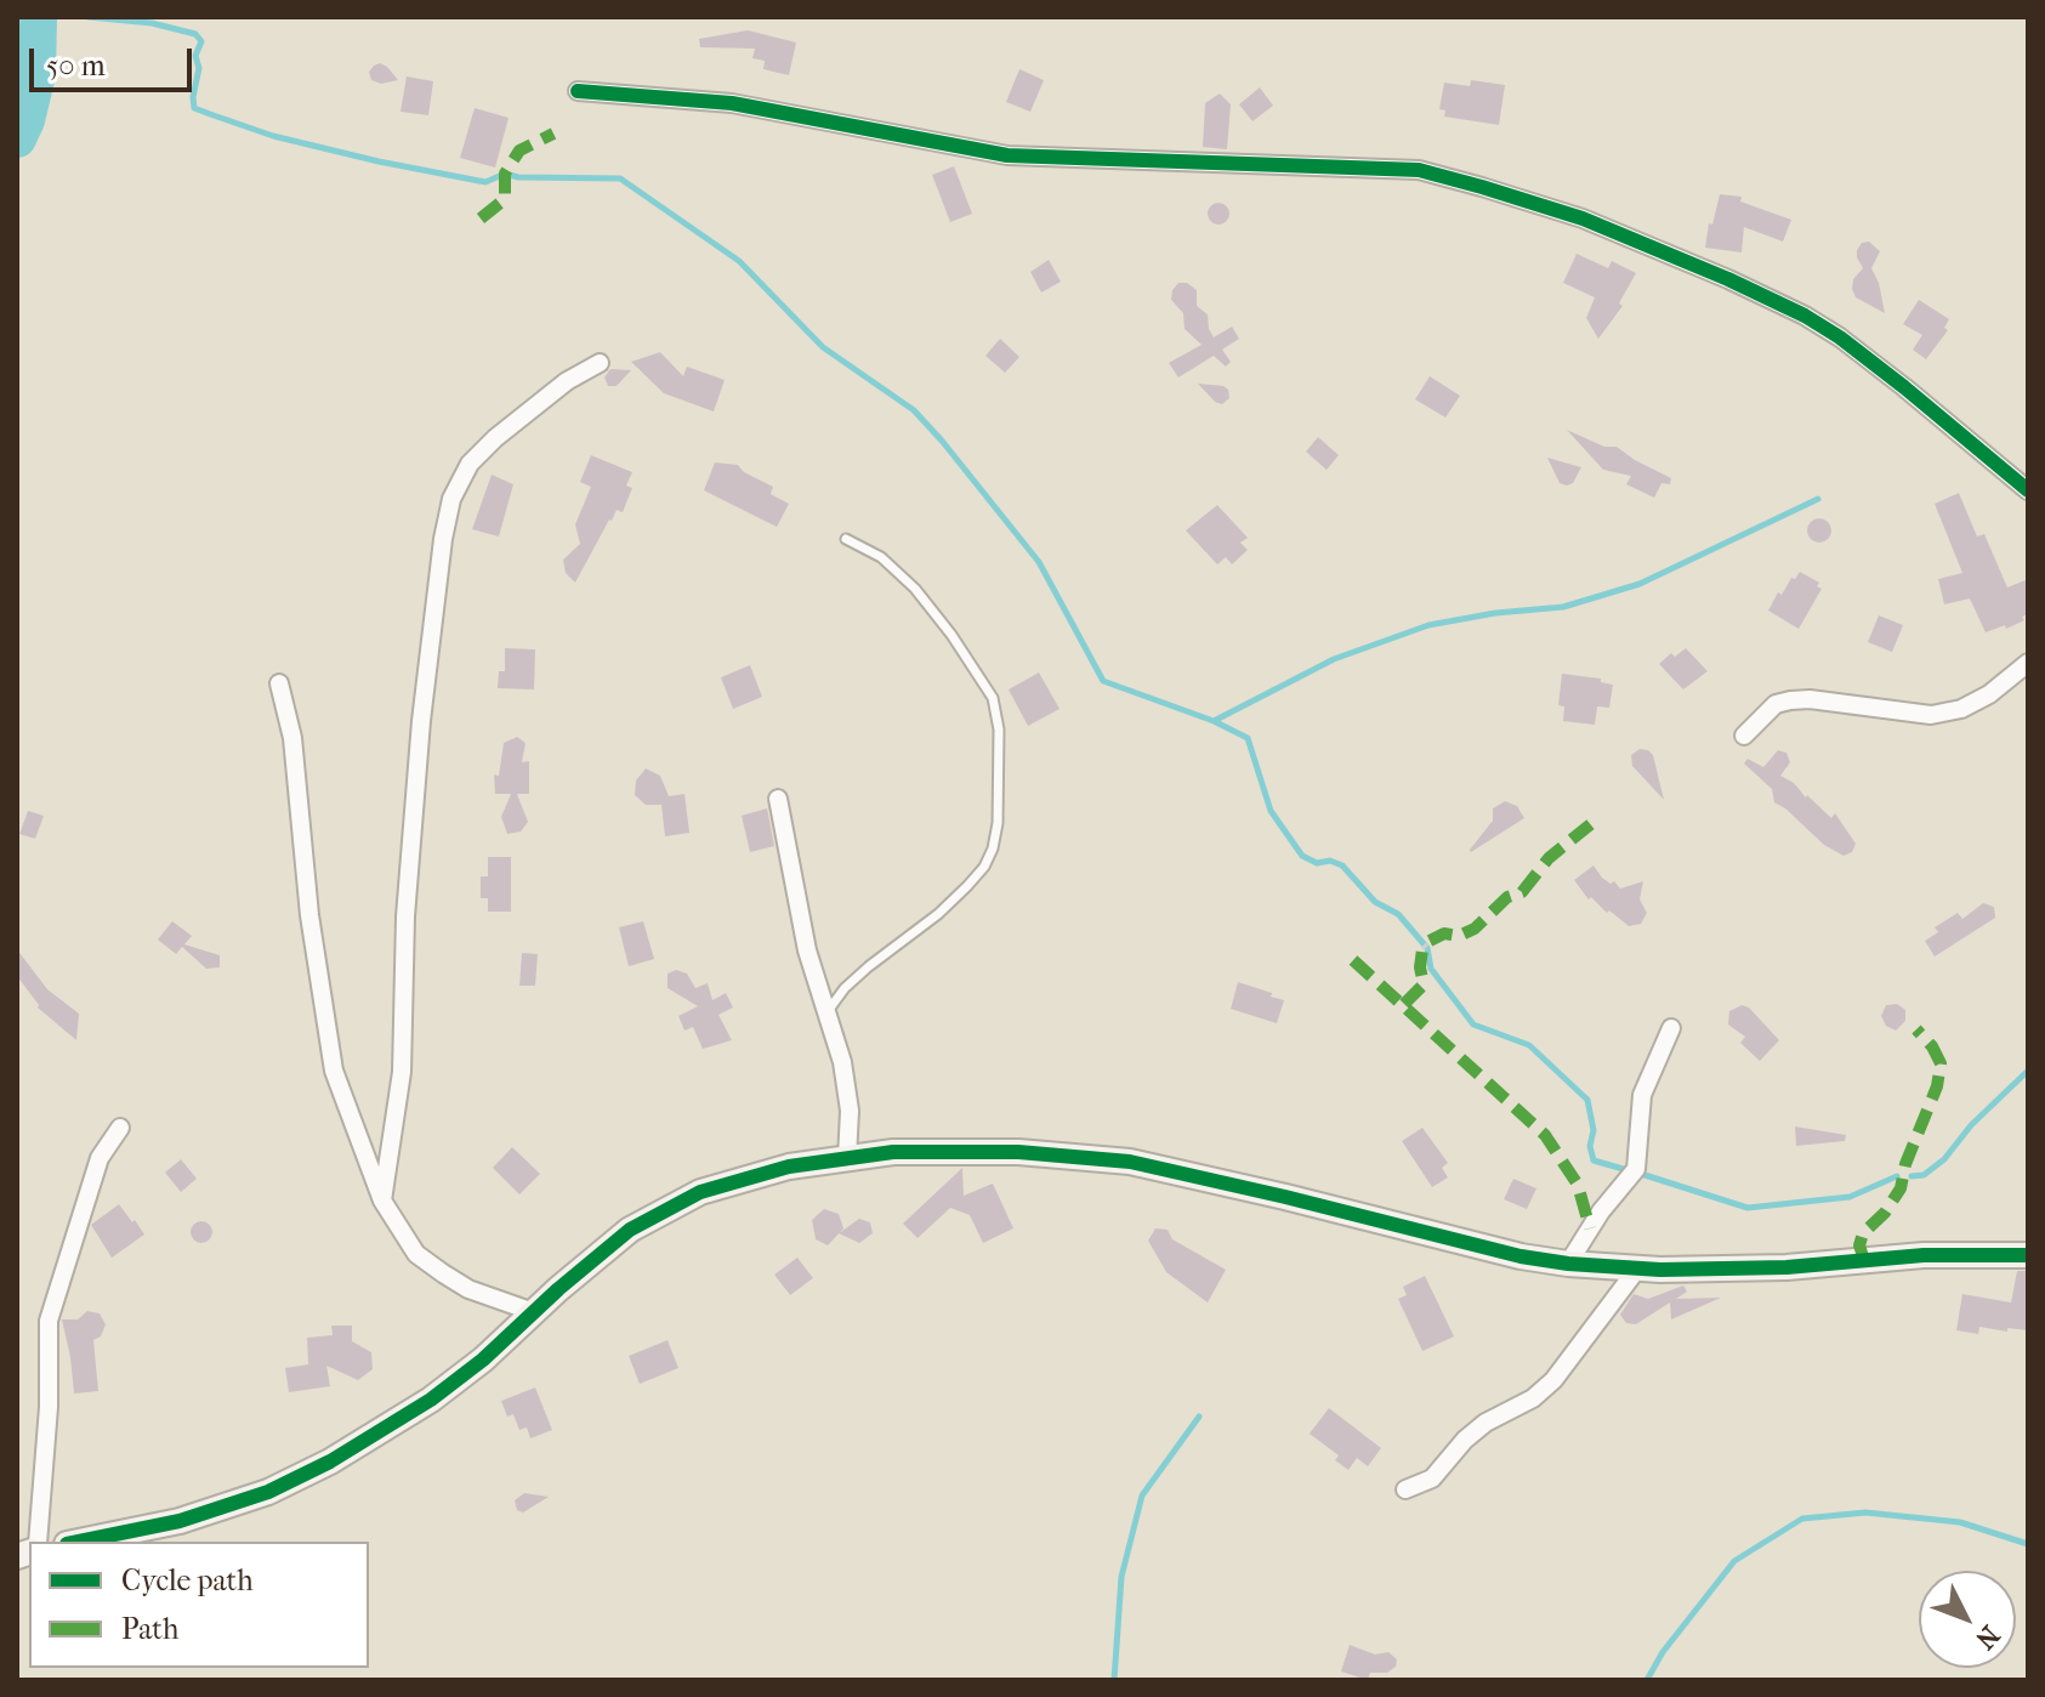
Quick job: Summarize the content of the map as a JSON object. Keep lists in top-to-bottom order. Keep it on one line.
{"legend":["Cycle path","Path"],"scale_bar":"50 m","north":"bottom right"}
